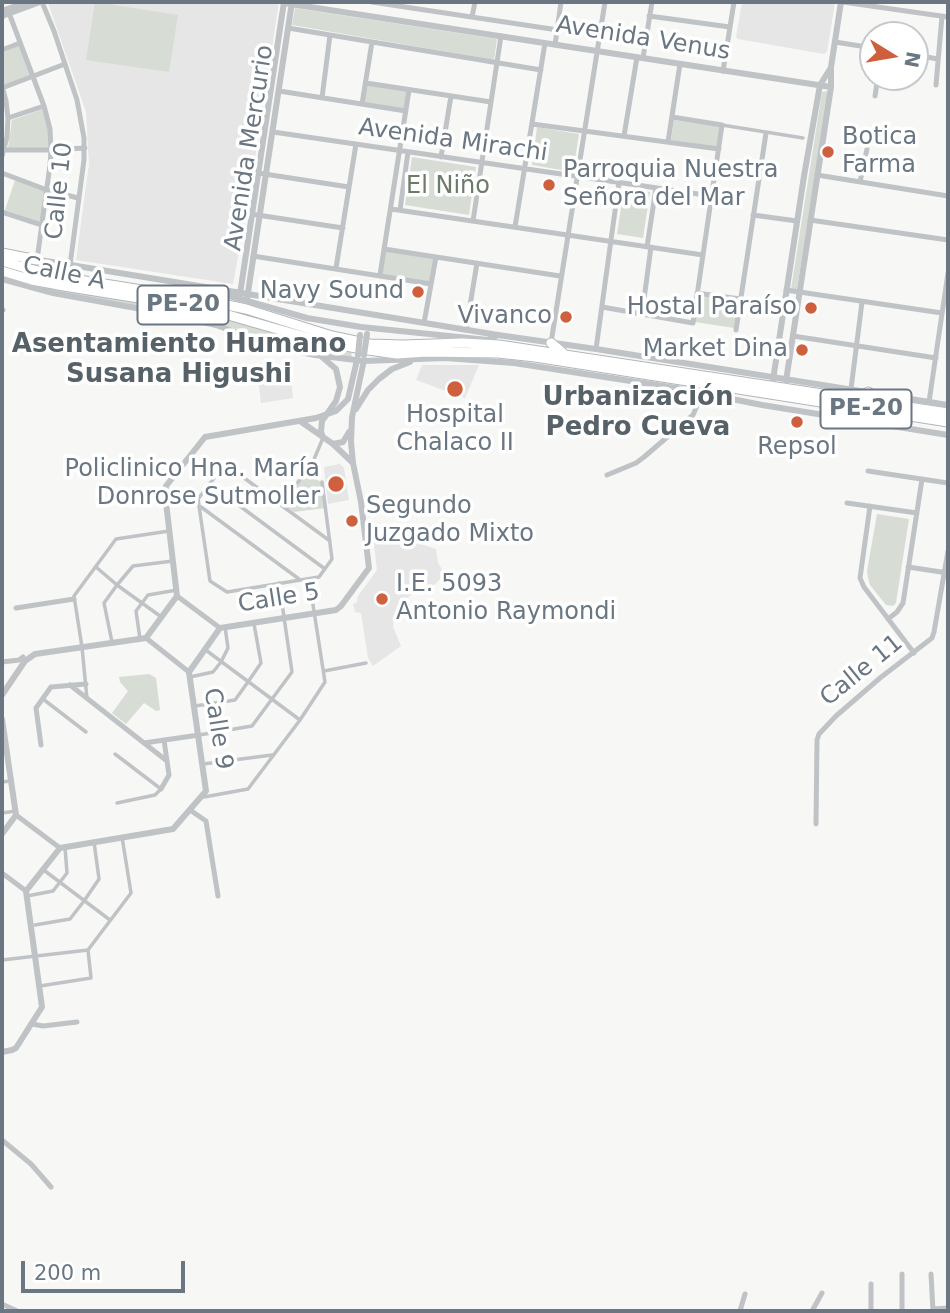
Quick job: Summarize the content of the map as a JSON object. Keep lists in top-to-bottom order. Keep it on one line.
{"streets":{"highway":["PE-20"],"street":["Avenida Venus","Avenida Mirachi","Avenida Mercurio","Calle 10","Calle A","Calle 5","Calle 11","Calle 9"]},"crossings":[["Avenida Venus","Avenida Mercurio"],["Avenida Mirachi","Avenida Mercurio"],["Calle A","PE-20"]],"districts":["Asentamiento Humano Susana Higushi","Urbanización Pedro Cueva"],"parks":["El Niño"],"places":["Botica Farma","Parroquia Nuestra Señora del Mar","Navy Sound","Hostal Paraíso","Vivanco","Market Dina","Hospital Chalaco II","Repsol","Policlinico Hna. María Donrose Sutmoller","Segundo Juzgado Mixto","I.E. 5093 Antonio Raymondi"],"scale_bar":"200 m","north":"right"}
